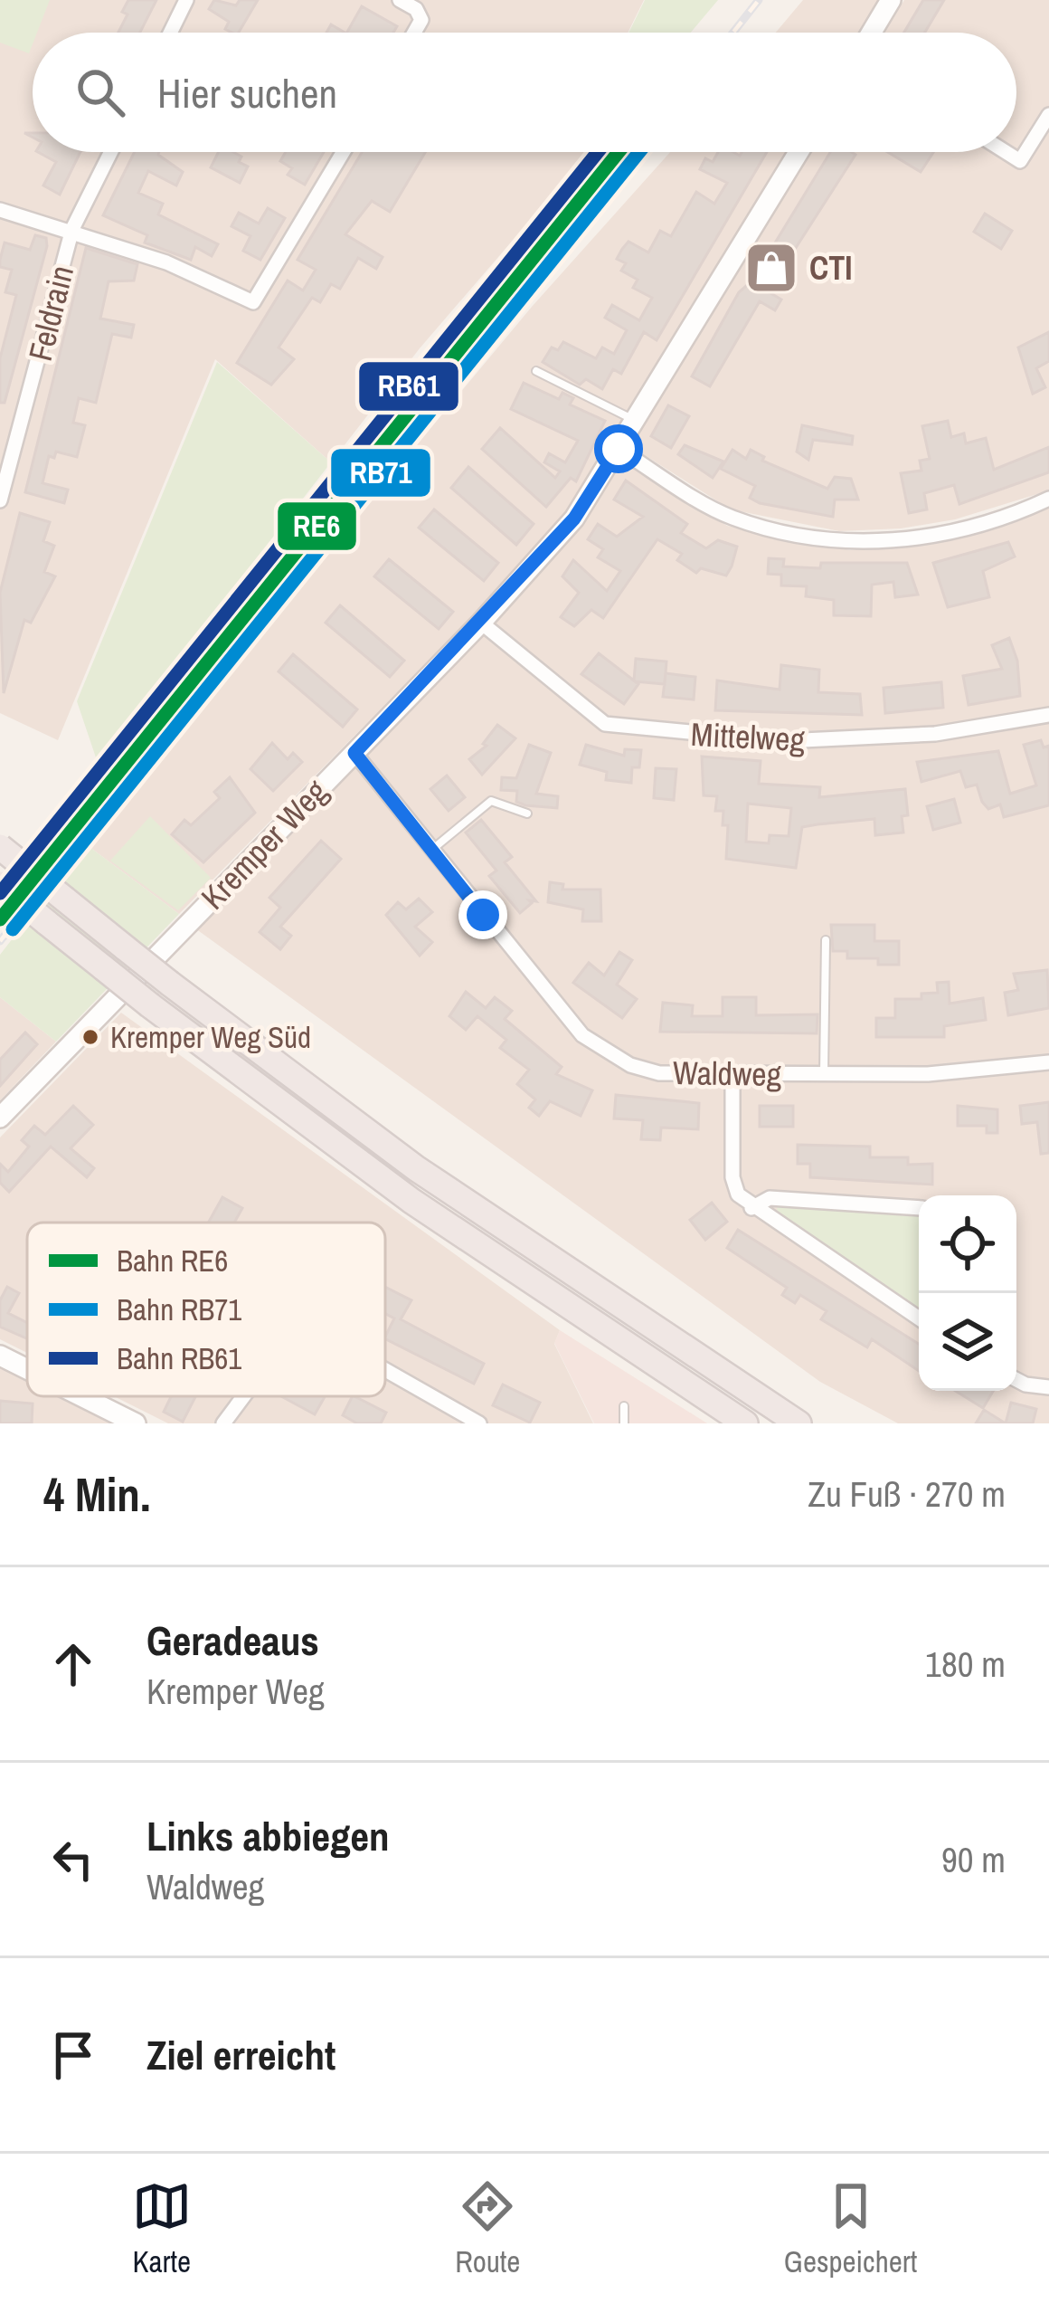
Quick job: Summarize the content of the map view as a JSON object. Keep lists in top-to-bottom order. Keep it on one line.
{"streets":{"street":["Feldrain","Mittelweg","Kremper Weg","Waldweg"]},"crossings":[["Mittelweg","Kremper Weg"],["Kremper Weg","Waldweg"]],"places":{"shop":["CTI"],"other":["Kremper Weg Süd"]},"lines":["rail line RE6","rail line RB71","rail line RB61"],"legend":["Bahn RE6","Bahn RB71","Bahn RB61"],"page":{"search":"Hier suchen","heading":["4 Min.","Zu Fuß · 270 m"],"list":[["Geradeaus","Kremper Weg","180 m"],["Links abbiegen","Waldweg","90 m"],"Ziel erreicht"],"nav":["Karte","Route","Gespeichert"]}}
